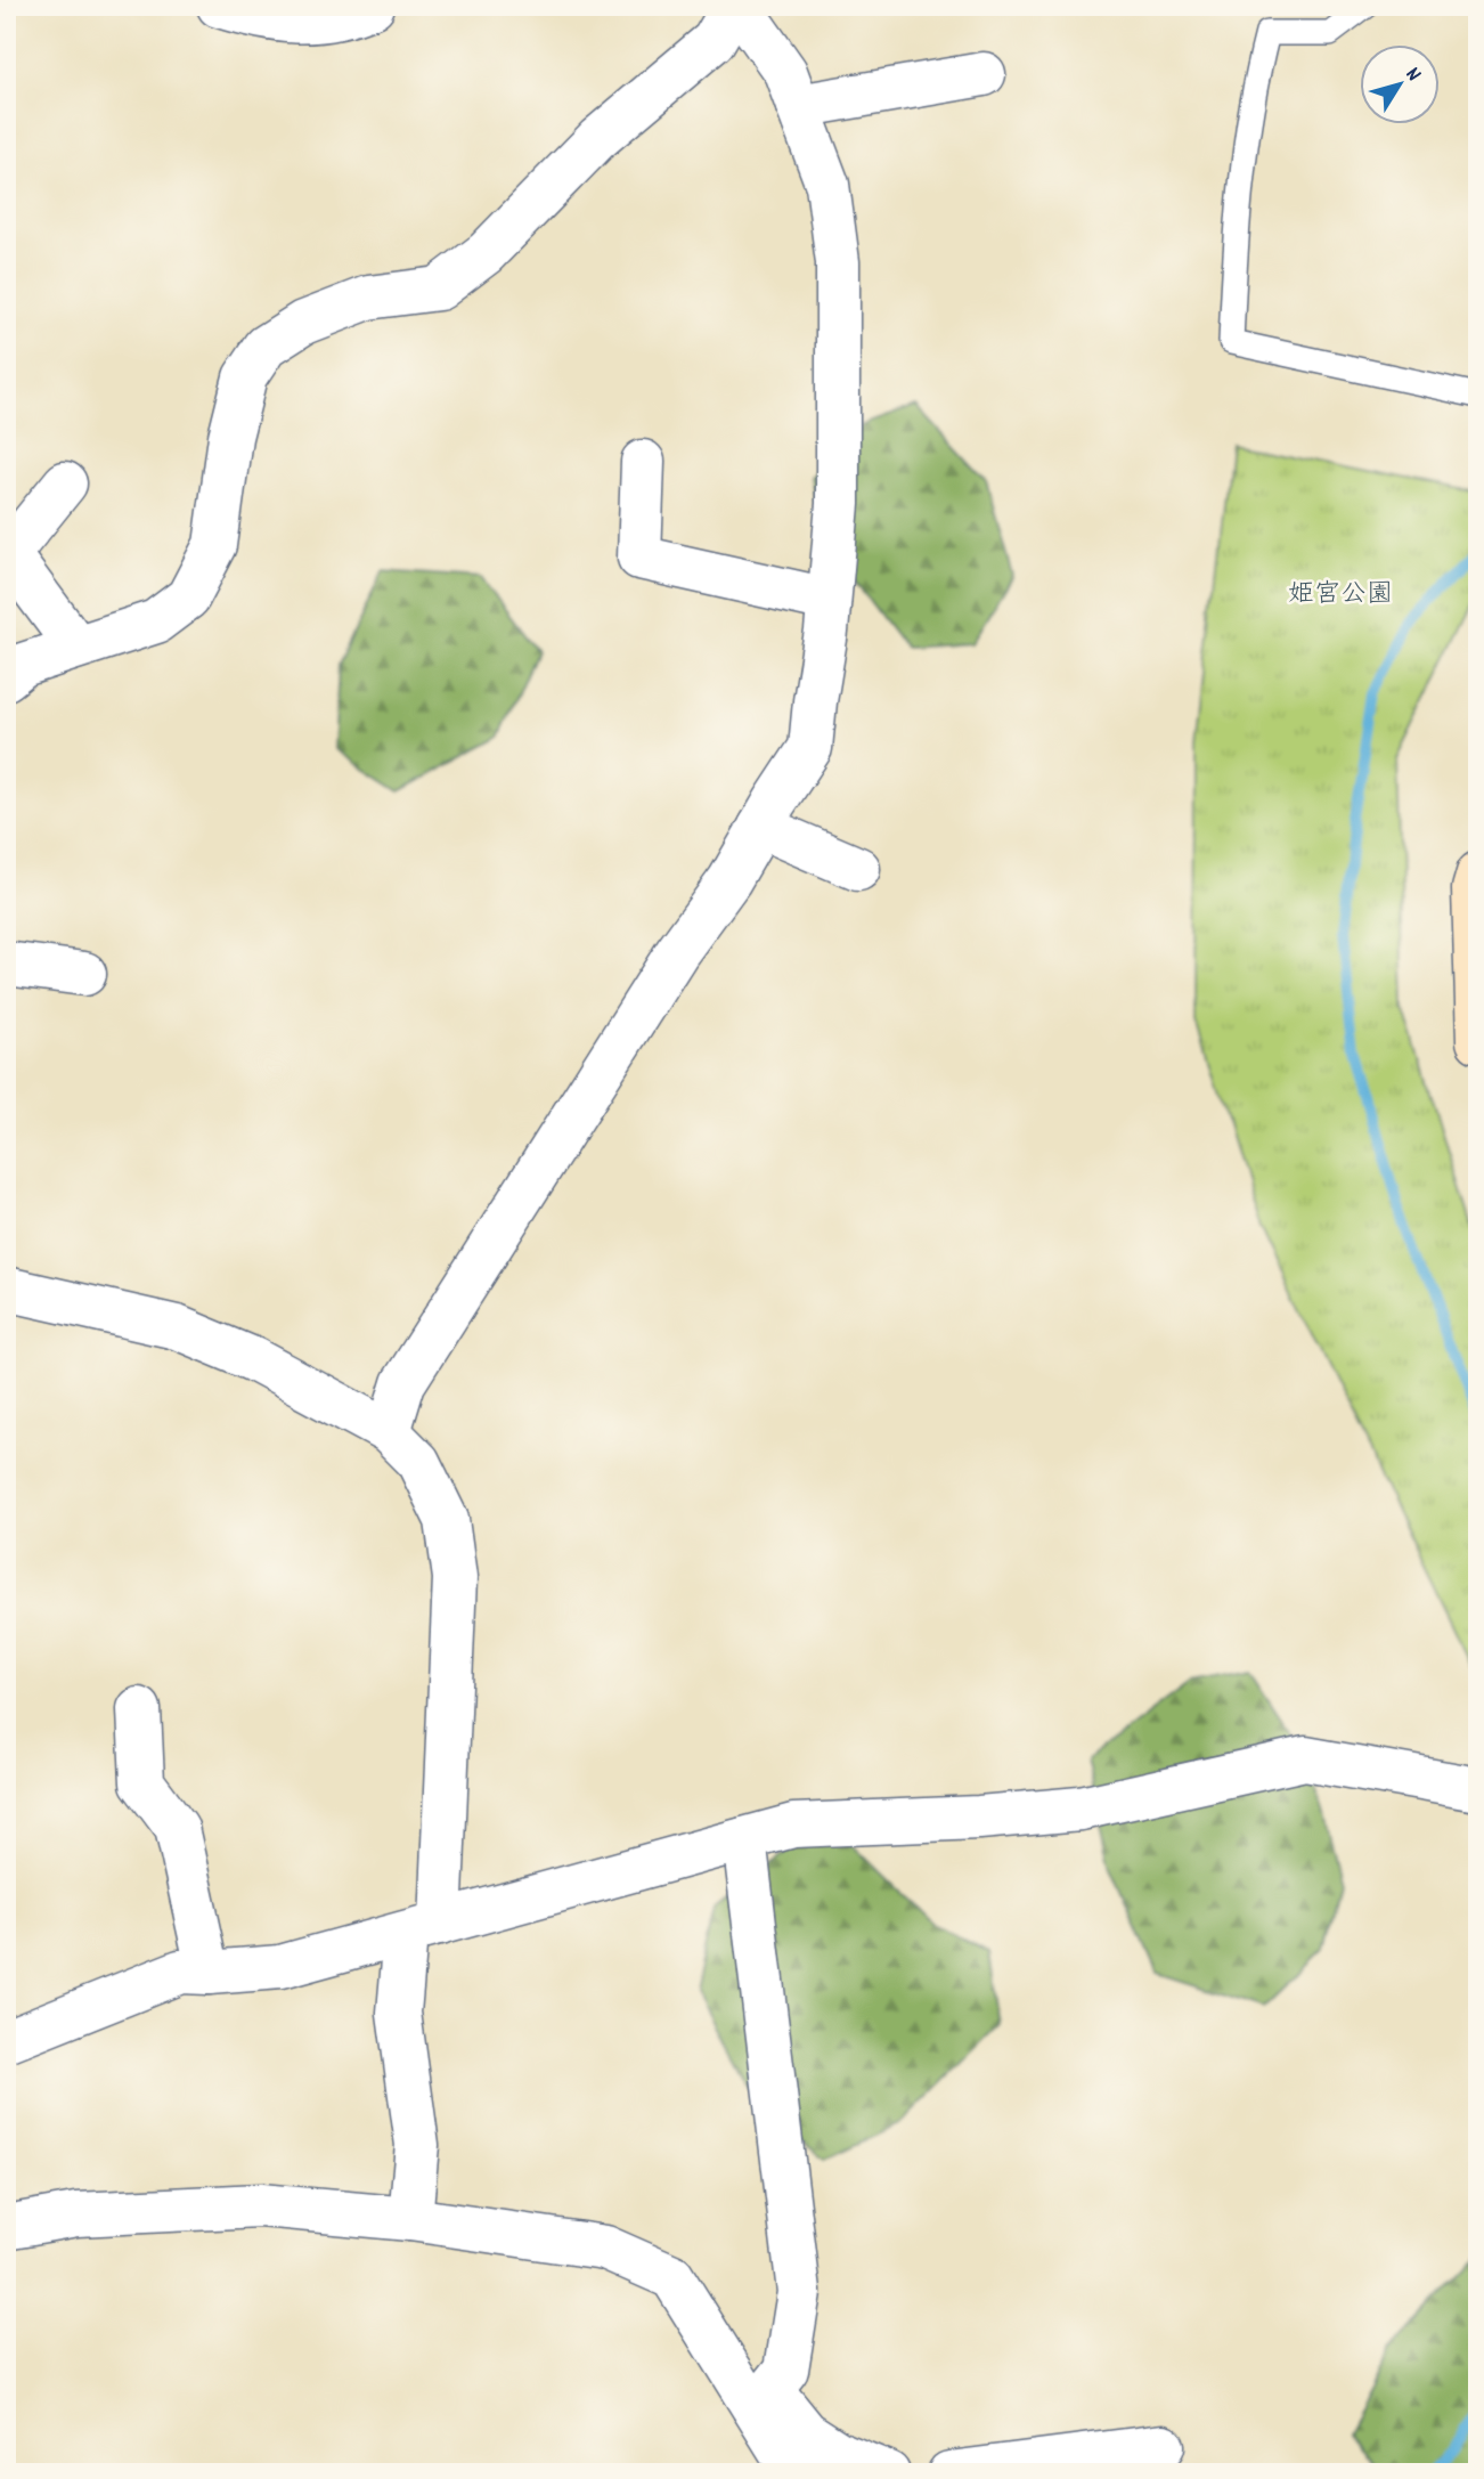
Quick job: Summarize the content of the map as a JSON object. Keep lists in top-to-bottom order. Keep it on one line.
{"parks":["姫宮公園"],"north":"top right"}
